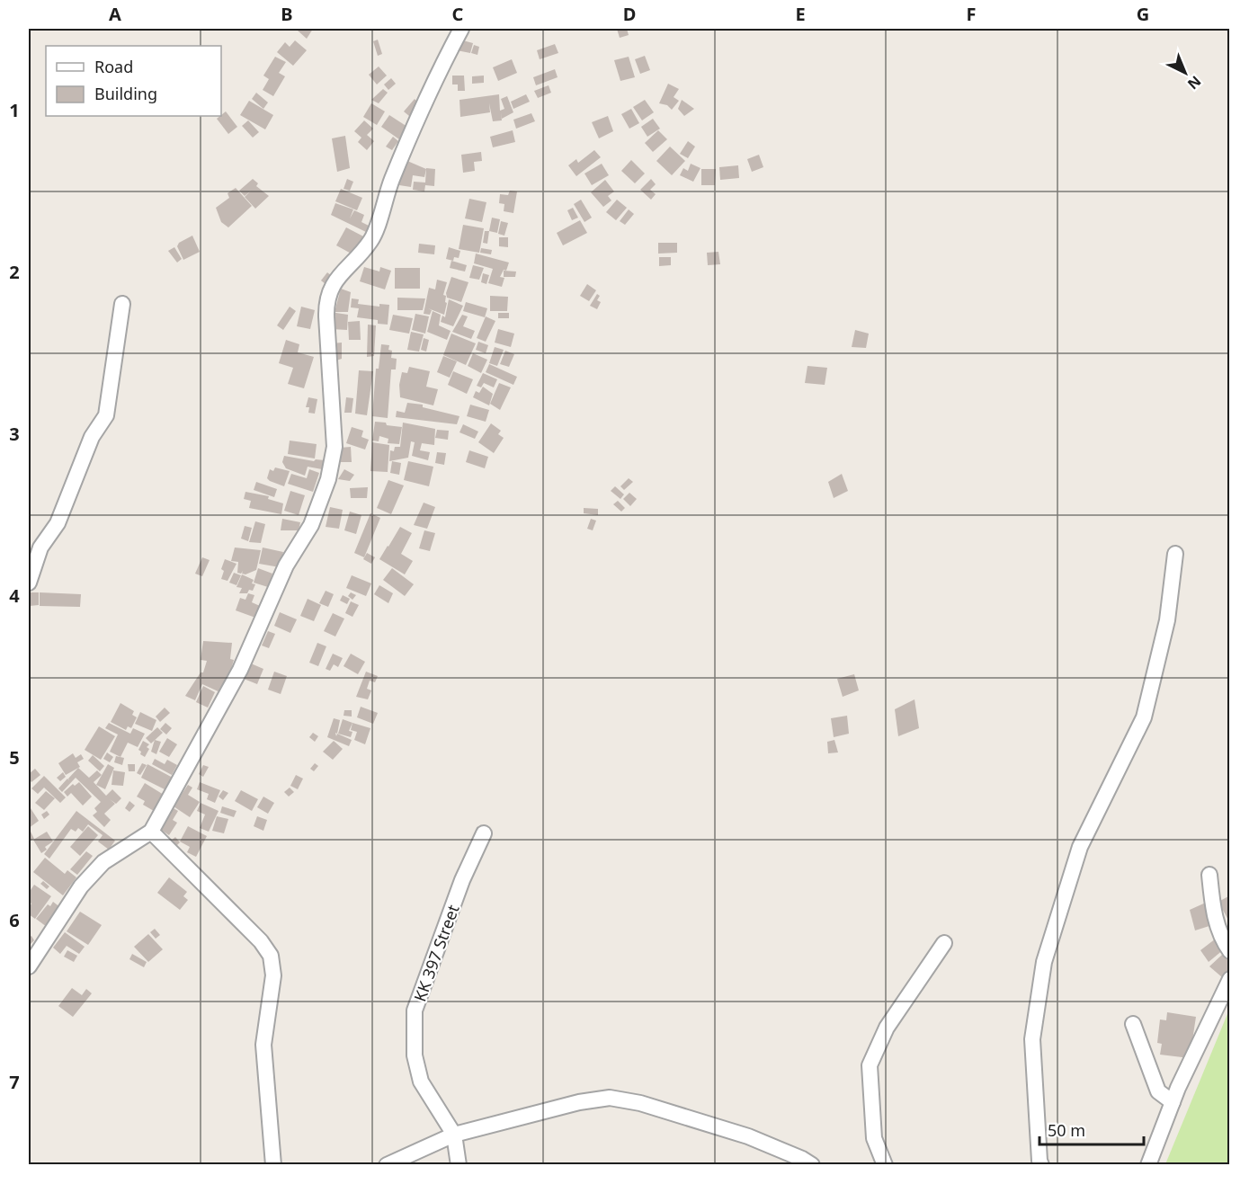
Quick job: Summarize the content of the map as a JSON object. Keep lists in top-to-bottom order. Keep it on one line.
{"streets":{"street":["KK 397 Street"]},"legend":["Road","Building"],"scale_bar":"50 m","north":"bottom right","grid":{"columns":["A","B","C","D","E","F","G"],"rows":["1","2","3","4","5","6","7"]}}
